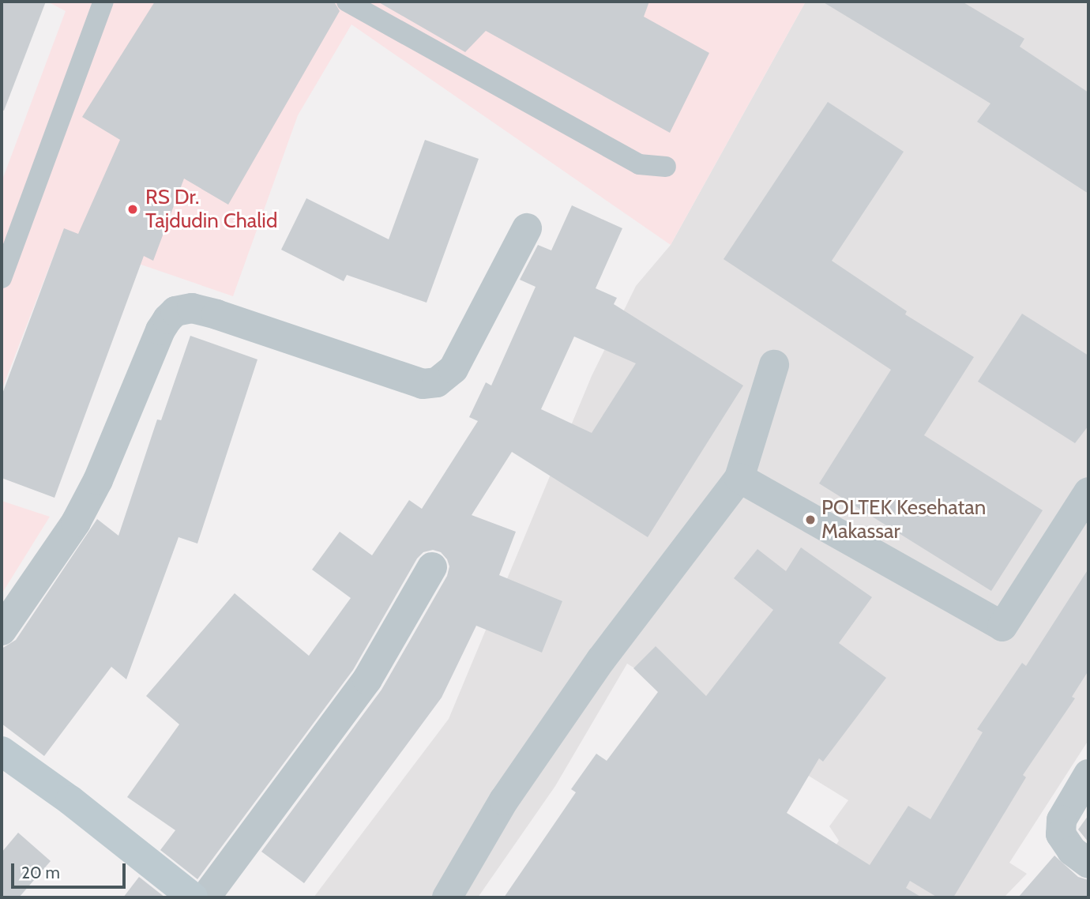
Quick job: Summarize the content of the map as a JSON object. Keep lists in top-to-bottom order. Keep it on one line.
{"places":["RS Dr. Tajdudin Chalid","POLTEK Kesehatan Makassar"],"scale_bar":"20 m"}
